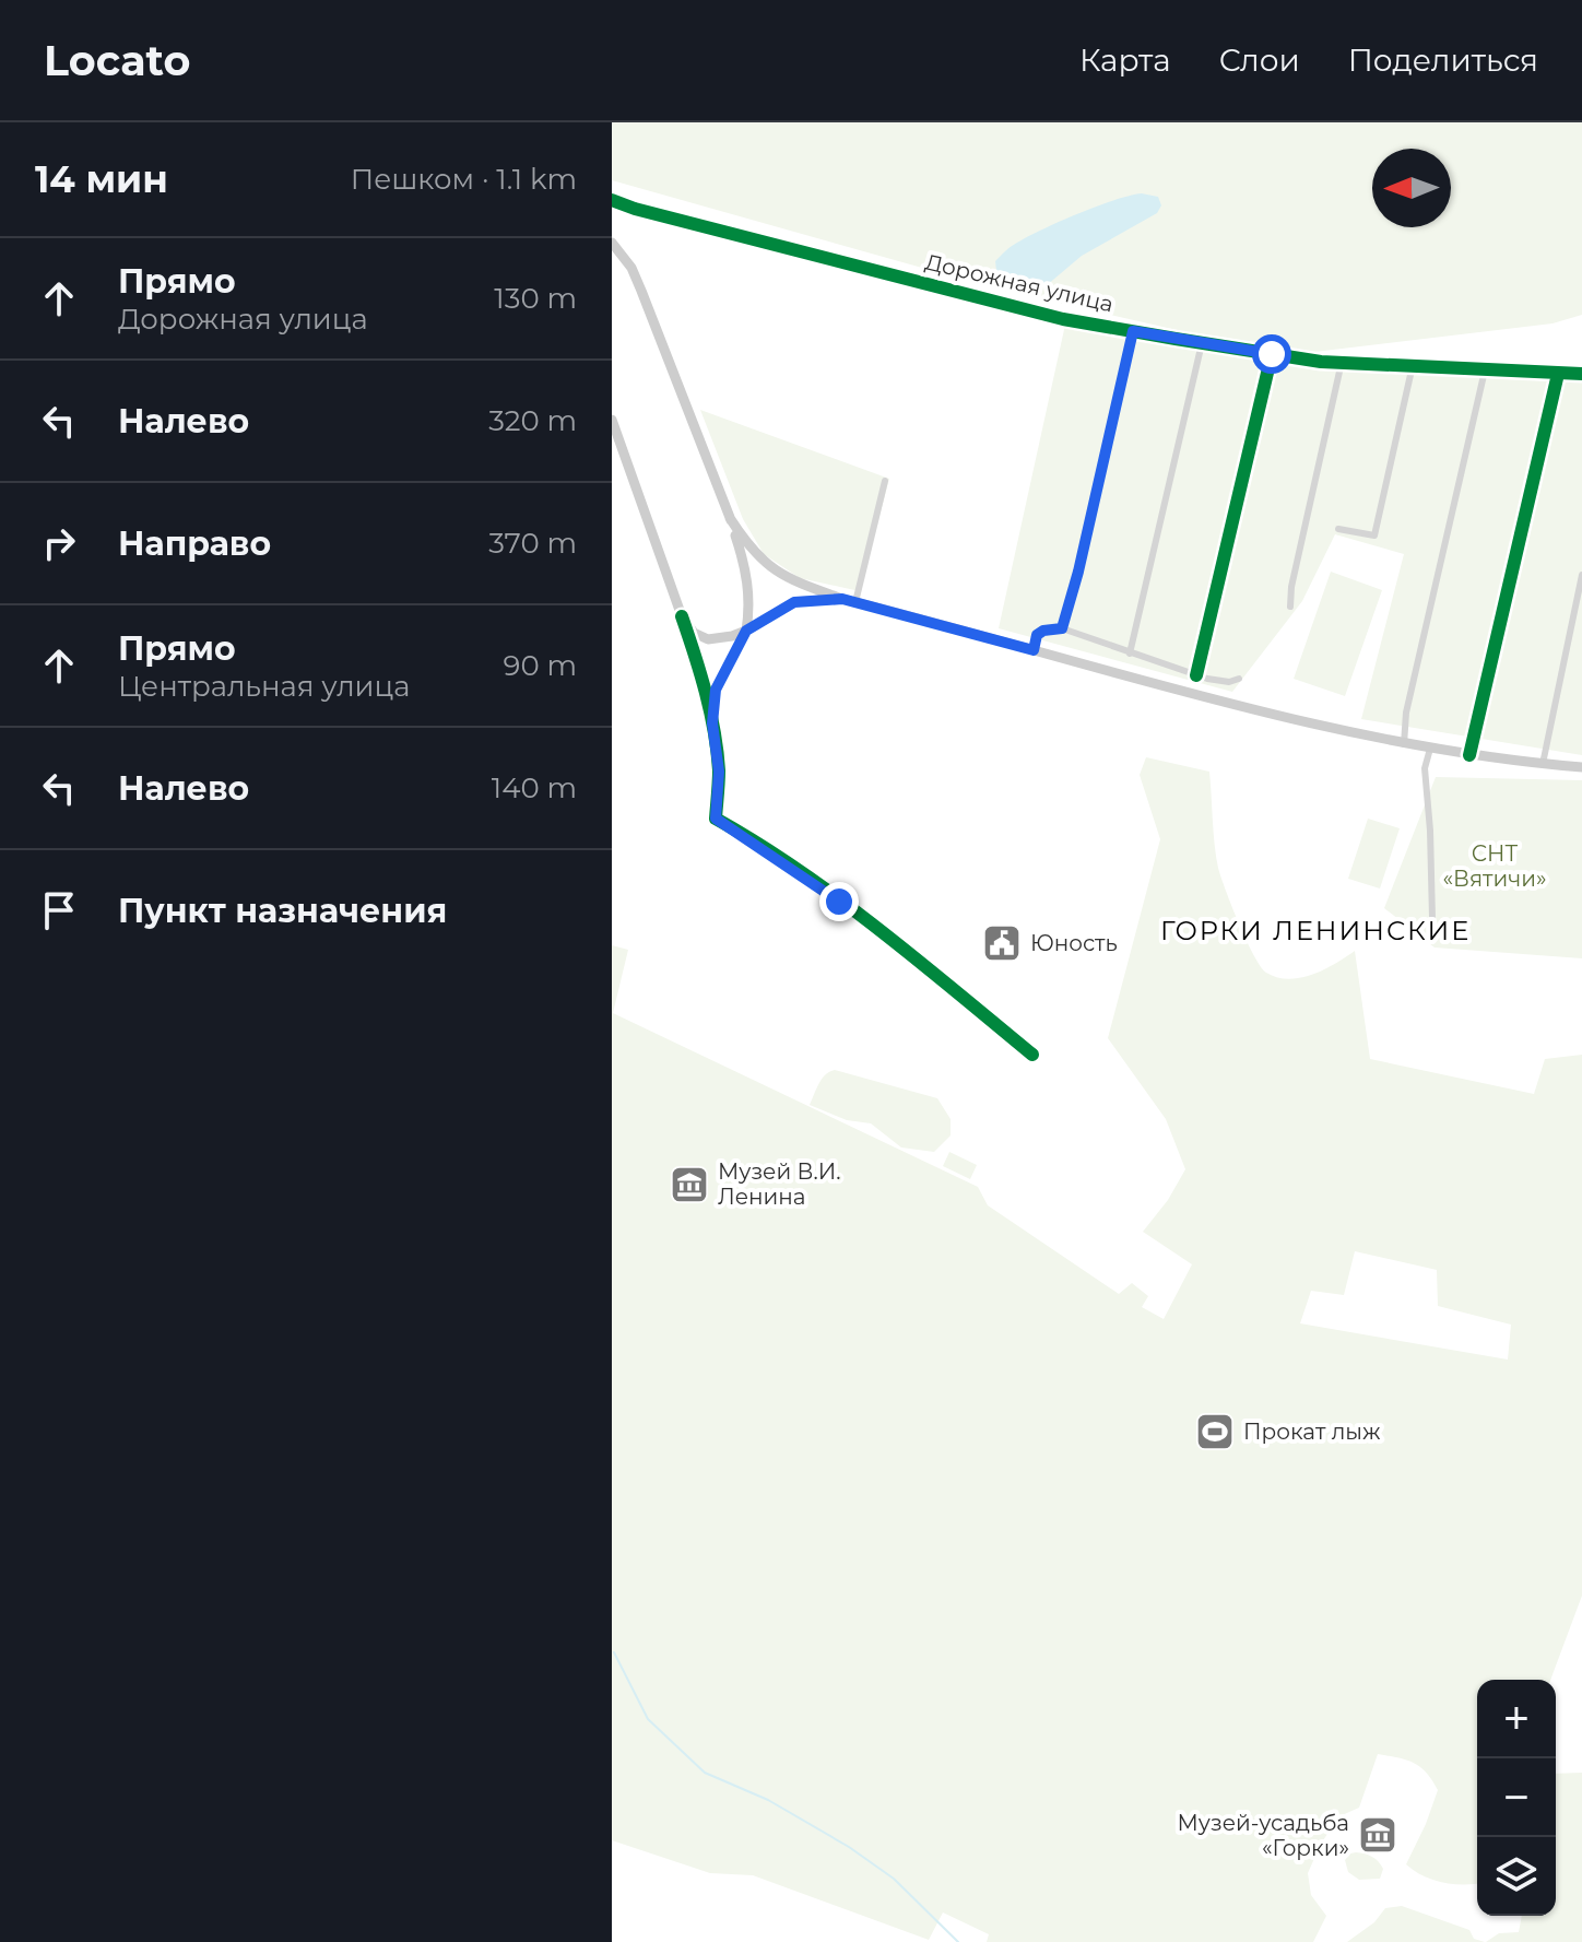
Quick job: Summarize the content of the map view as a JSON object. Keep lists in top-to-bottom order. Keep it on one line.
{"streets":{"street":["Дорожная улица"]},"districts":["ГОРКИ ЛЕНИНСКИЕ"],"parks":["СНТ «Вятичи»"],"places":{"public building":["Юность"],"museum":["Музей В.И. Ленина","Музей-усадьба «Горки»"],"sports":["Прокат лыж"]},"north":"left","page":{"header":"Locato","nav":["Карта","Слои","Поделиться"],"heading":["14 мин","Пешком · 1.1 km"],"list":[["Прямо","Дорожная улица","130 m"],["Налево","320 m"],["Направо","370 m"],["Прямо","Центральная улица","90 m"],["Налево","140 m"],"Пункт назначения"],"map_buttons":["+","−"]}}
